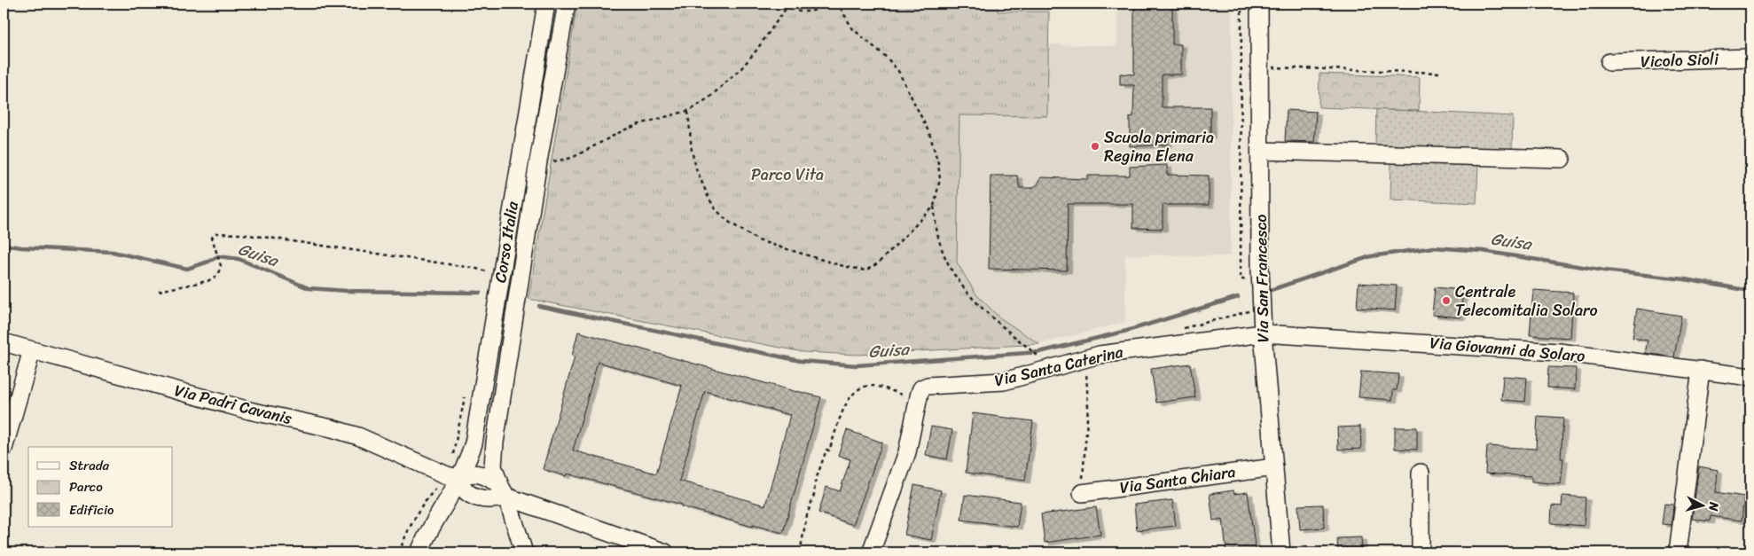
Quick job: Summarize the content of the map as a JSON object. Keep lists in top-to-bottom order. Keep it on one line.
{"streets":{"street":["Vicolo Sioli","Corso Italia","Via San Francesco","Via Giovanni da Solaro","Via Santa Caterina","Via Padri Cavanis","Via Santa Chiara"]},"crossings":[["Corso Italia","Via Padri Cavanis"],["Via San Francesco","Via Giovanni da Solaro"],["Via San Francesco","Via Santa Caterina"],["Via San Francesco","Via Santa Chiara"],["Via Giovanni da Solaro","Via Santa Caterina"]],"water":["Guisa"],"parks":["Parco Vita"],"places":["Scuola primaria Regina Elena","Centrale Telecomitalia Solaro"],"legend":["Strada","Parco","Edificio"],"north":"right"}
